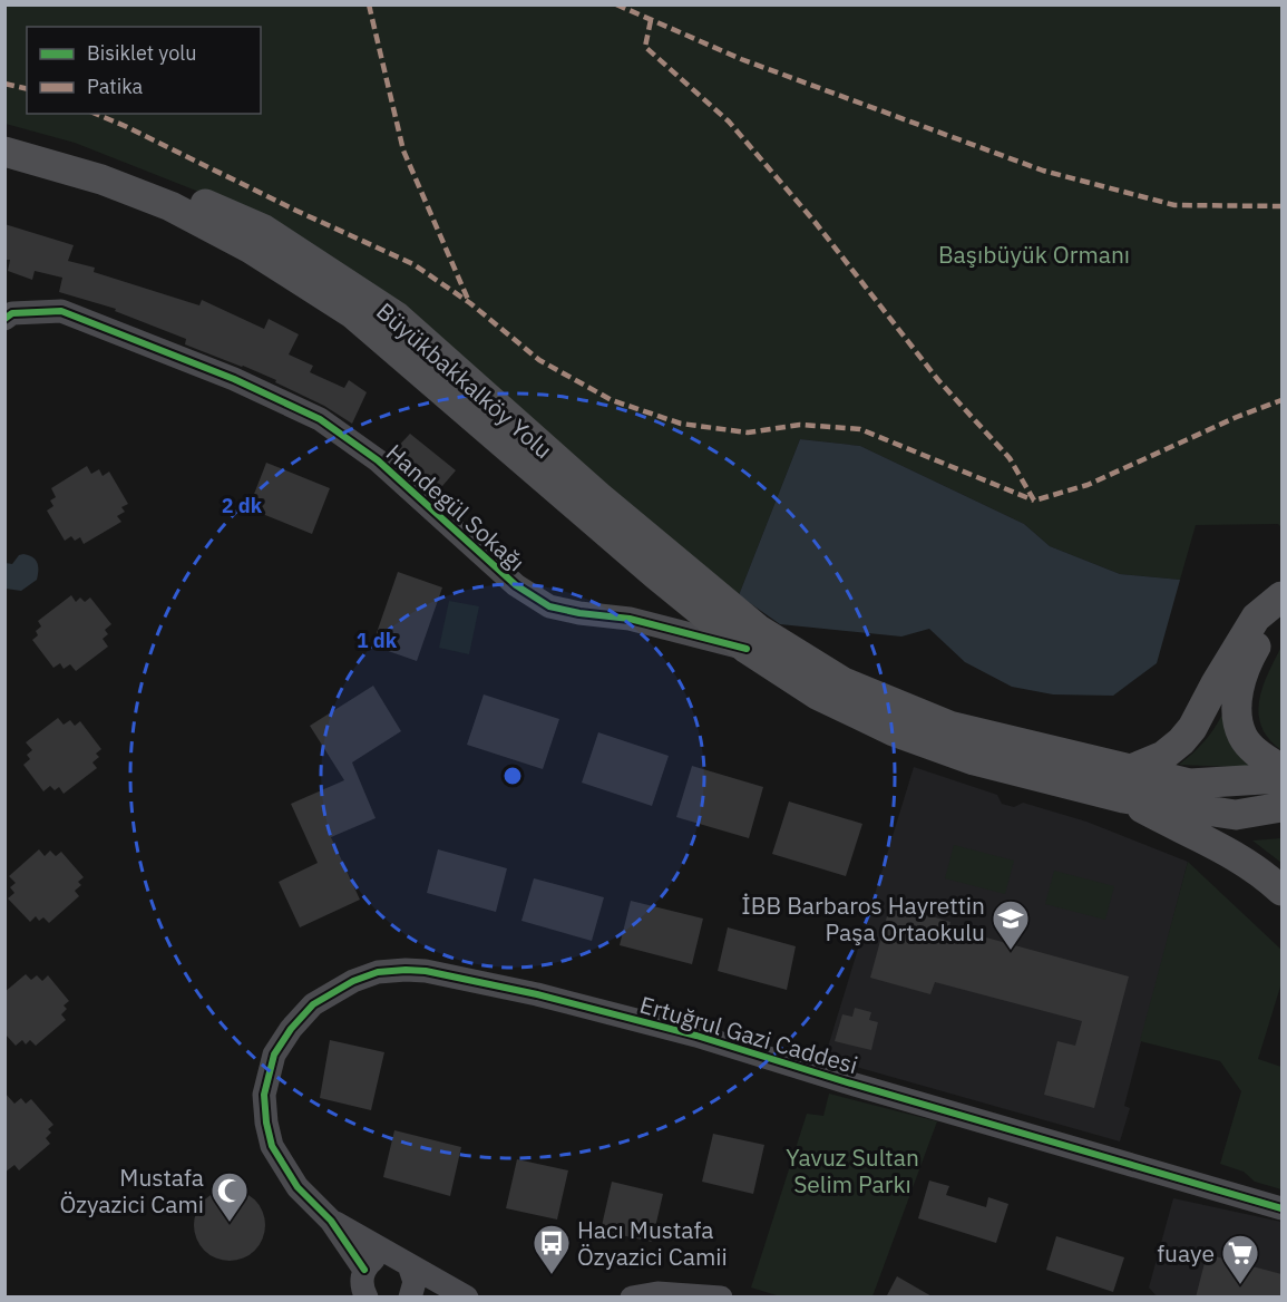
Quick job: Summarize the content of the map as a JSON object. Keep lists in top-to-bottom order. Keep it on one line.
{"streets":{"highway":["Büyükbakkalköy Yolu"],"street":["Handegül Sokağı","Ertuğrul Gazi Caddesi"]},"crossings":[["Büyükbakkalköy Yolu","Handegül Sokağı"]],"parks":["Başıbüyük Ormanı","Yavuz Sultan Selim Parkı"],"places":{"school or university":["İBB Barbaros Hayrettin Paşa Ortaokulu"],"mosque":["Mustafa Özyazici Cami"],"bus stop":["Hacı Mustafa Özyazici Camii"],"supermarket":["fuaye"]},"legend":["Bisiklet yolu","Patika"],"rings":["2 dk","1 dk"]}
